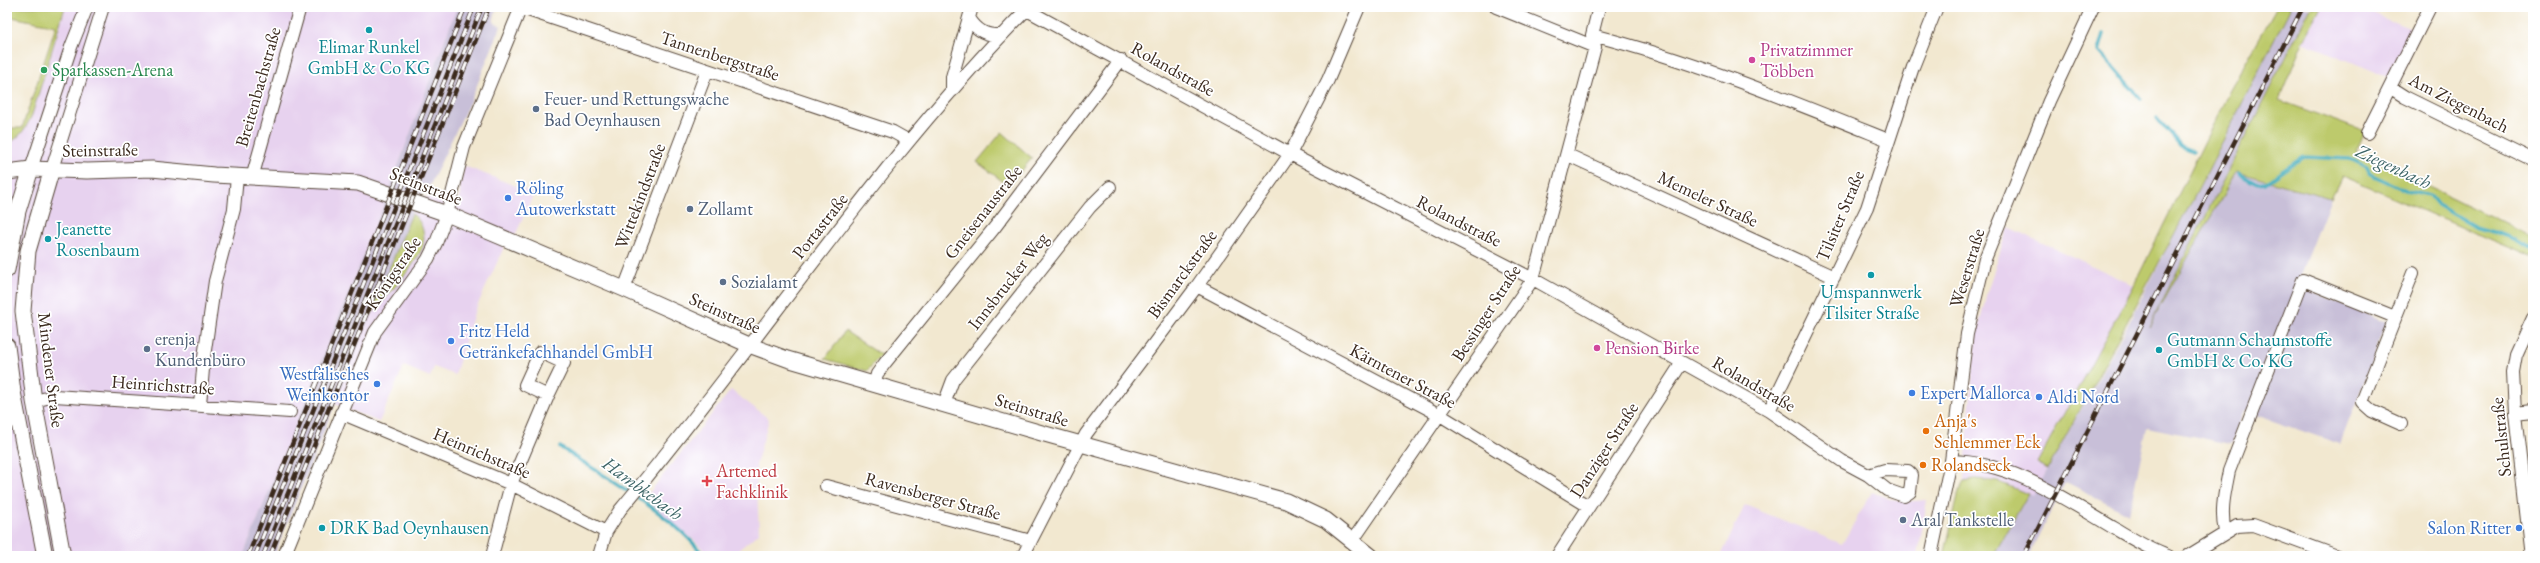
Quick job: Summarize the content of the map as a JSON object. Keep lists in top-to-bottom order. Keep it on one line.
{"streets":{"main road":["Steinstraße","Mindener Straße"],"street":["Tannenbergstraße","Rolandstraße","Breitenbachstraße","Am Ziegenbach","Wittekindstraße","Memeler Straße","Gneisenaustraße","Tilsiter Straße","Portastraße","Weserstraße","Königstraße","Bismarckstraße","Innsbrucker Weg","Bessinger Straße","Kärntener Straße","Heinrichstraße","Schulstraße","Danziger Straße","Ravensberger Straße"]},"crossings":[["Tannenbergstraße","Wittekindstraße"],["Tannenbergstraße","Portastraße"],["Tannenbergstraße","Königstraße"],["Rolandstraße","Gneisenaustraße"],["Rolandstraße","Tilsiter Straße"],["Rolandstraße","Portastraße"],["Rolandstraße","Bismarckstraße"],["Rolandstraße","Bessinger Straße"],["Rolandstraße","Danziger Straße"],["Breitenbachstraße","Steinstraße"],["Breitenbachstraße","Heinrichstraße"],["Steinstraße","Wittekindstraße"],["Steinstraße","Gneisenaustraße"],["Steinstraße","Portastraße"],["Steinstraße","Königstraße"],["Steinstraße","Bismarckstraße"],["Steinstraße","Innsbrucker Weg"],["Steinstraße","Bessinger Straße"],["Steinstraße","Mindener Straße"],["Memeler Straße","Tilsiter Straße"],["Memeler Straße","Bessinger Straße"],["Portastraße","Heinrichstraße"],["Königstraße","Heinrichstraße"],["Bismarckstraße","Kärntener Straße"],["Bismarckstraße","Ravensberger Straße"],["Bessinger Straße","Kärntener Straße"],["Mindener Straße","Heinrichstraße"],["Kärntener Straße","Danziger Straße"]],"water":["Ziegenbach","Hambkebach"],"places":{"other":["Elimar Runkel GmbH & Co KG","Privatzimmer Többen","Sparkassen-Arena","Feuer- und Rettungswache Bad Oeynhausen","Röling Autowerkstatt","Zollamt","Jeanette Rosenbaum","Umspannwerk Tilsiter Straße","Sozialamt","Fritz Held Getränkefachhandel GmbH","Pension Birke","erenja Kundenbüro","Gutmann Schaumstoffe GmbH & Co. KG","Westfälisches Weinkontor","Expert Mallorca","Aldi Nord","Anja's Schlemmer Eck","Rolandseck","Aral Tankstelle","DRK Bad Oeynhausen","Salon Ritter"],"health":["Artemed Fachklinik"]}}
